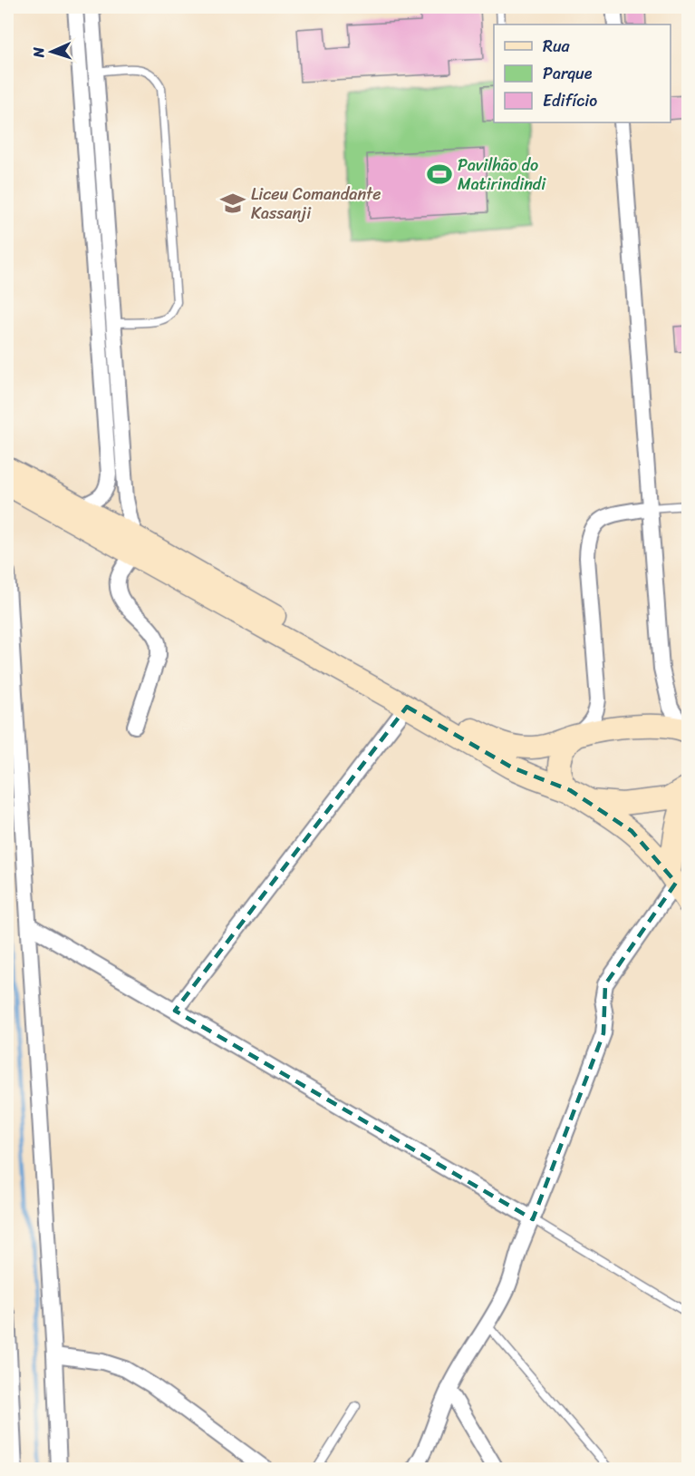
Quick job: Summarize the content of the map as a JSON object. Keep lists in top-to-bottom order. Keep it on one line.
{"places":{"sports":["Pavilhão do Matirindindi"],"school or university":["Liceu Comandante Kassanji"]},"legend":["Rua","Parque","Edifício"],"north":"left"}
